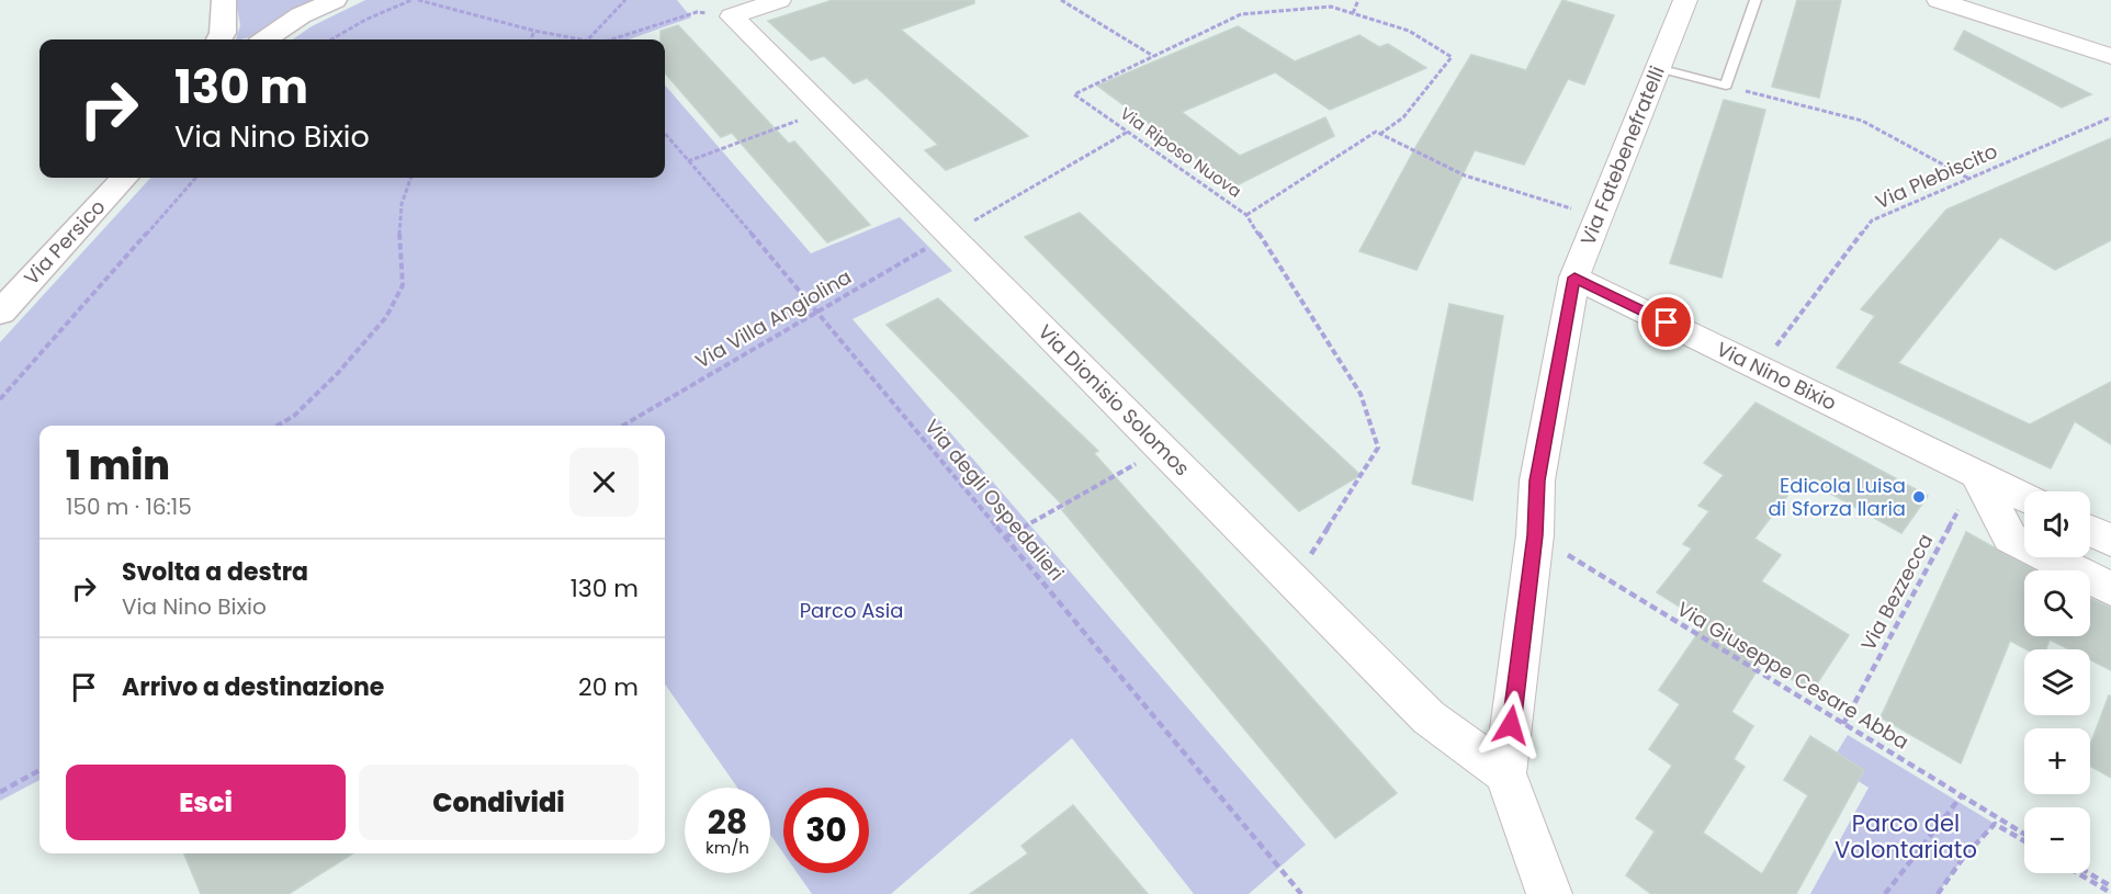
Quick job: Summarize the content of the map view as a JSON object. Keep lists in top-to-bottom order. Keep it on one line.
{"streets":{"street":["Via Fatebenefratelli","Via Persico","Via Nino Bixio","Via Dionisio Solomos"],"path":["Via Riposo Nuova","Via Plebiscito","Via Villa Angiolina","Via degli Ospedalieri","Via Bezzecca","Via Giuseppe Cesare Abba"]},"crossings":[["Via Riposo Nuova","Via Villa Angiolina"],["Via Fatebenefratelli","Via Nino Bixio"],["Via Fatebenefratelli","Via Dionisio Solomos"],["Via Fatebenefratelli","Via Giuseppe Cesare Abba"],["Via Plebiscito","Via Nino Bixio"],["Via Villa Angiolina","Via Dionisio Solomos"],["Via Villa Angiolina","Via degli Ospedalieri"],["Via Nino Bixio","Via Bezzecca"],["Via Bezzecca","Via Giuseppe Cesare Abba"]],"parks":["Parco Asia","Parco del Volontariato"],"places":["Edicola Luisa di Sforza Ilaria"],"page":{"turn":["130 m","Via Nino Bixio"],"heading":["1 min","150 m · 16:15"],"map_buttons":["+","−"],"list":[{"name":"Svolta a destra","note":"Via Nino Bixio","value":"130 m"},{"name":"Arrivo a destinazione","value":"20 m"}],"buttons":["Esci","Condividi"],"speed":"28 km/h","limit":"30"}}
